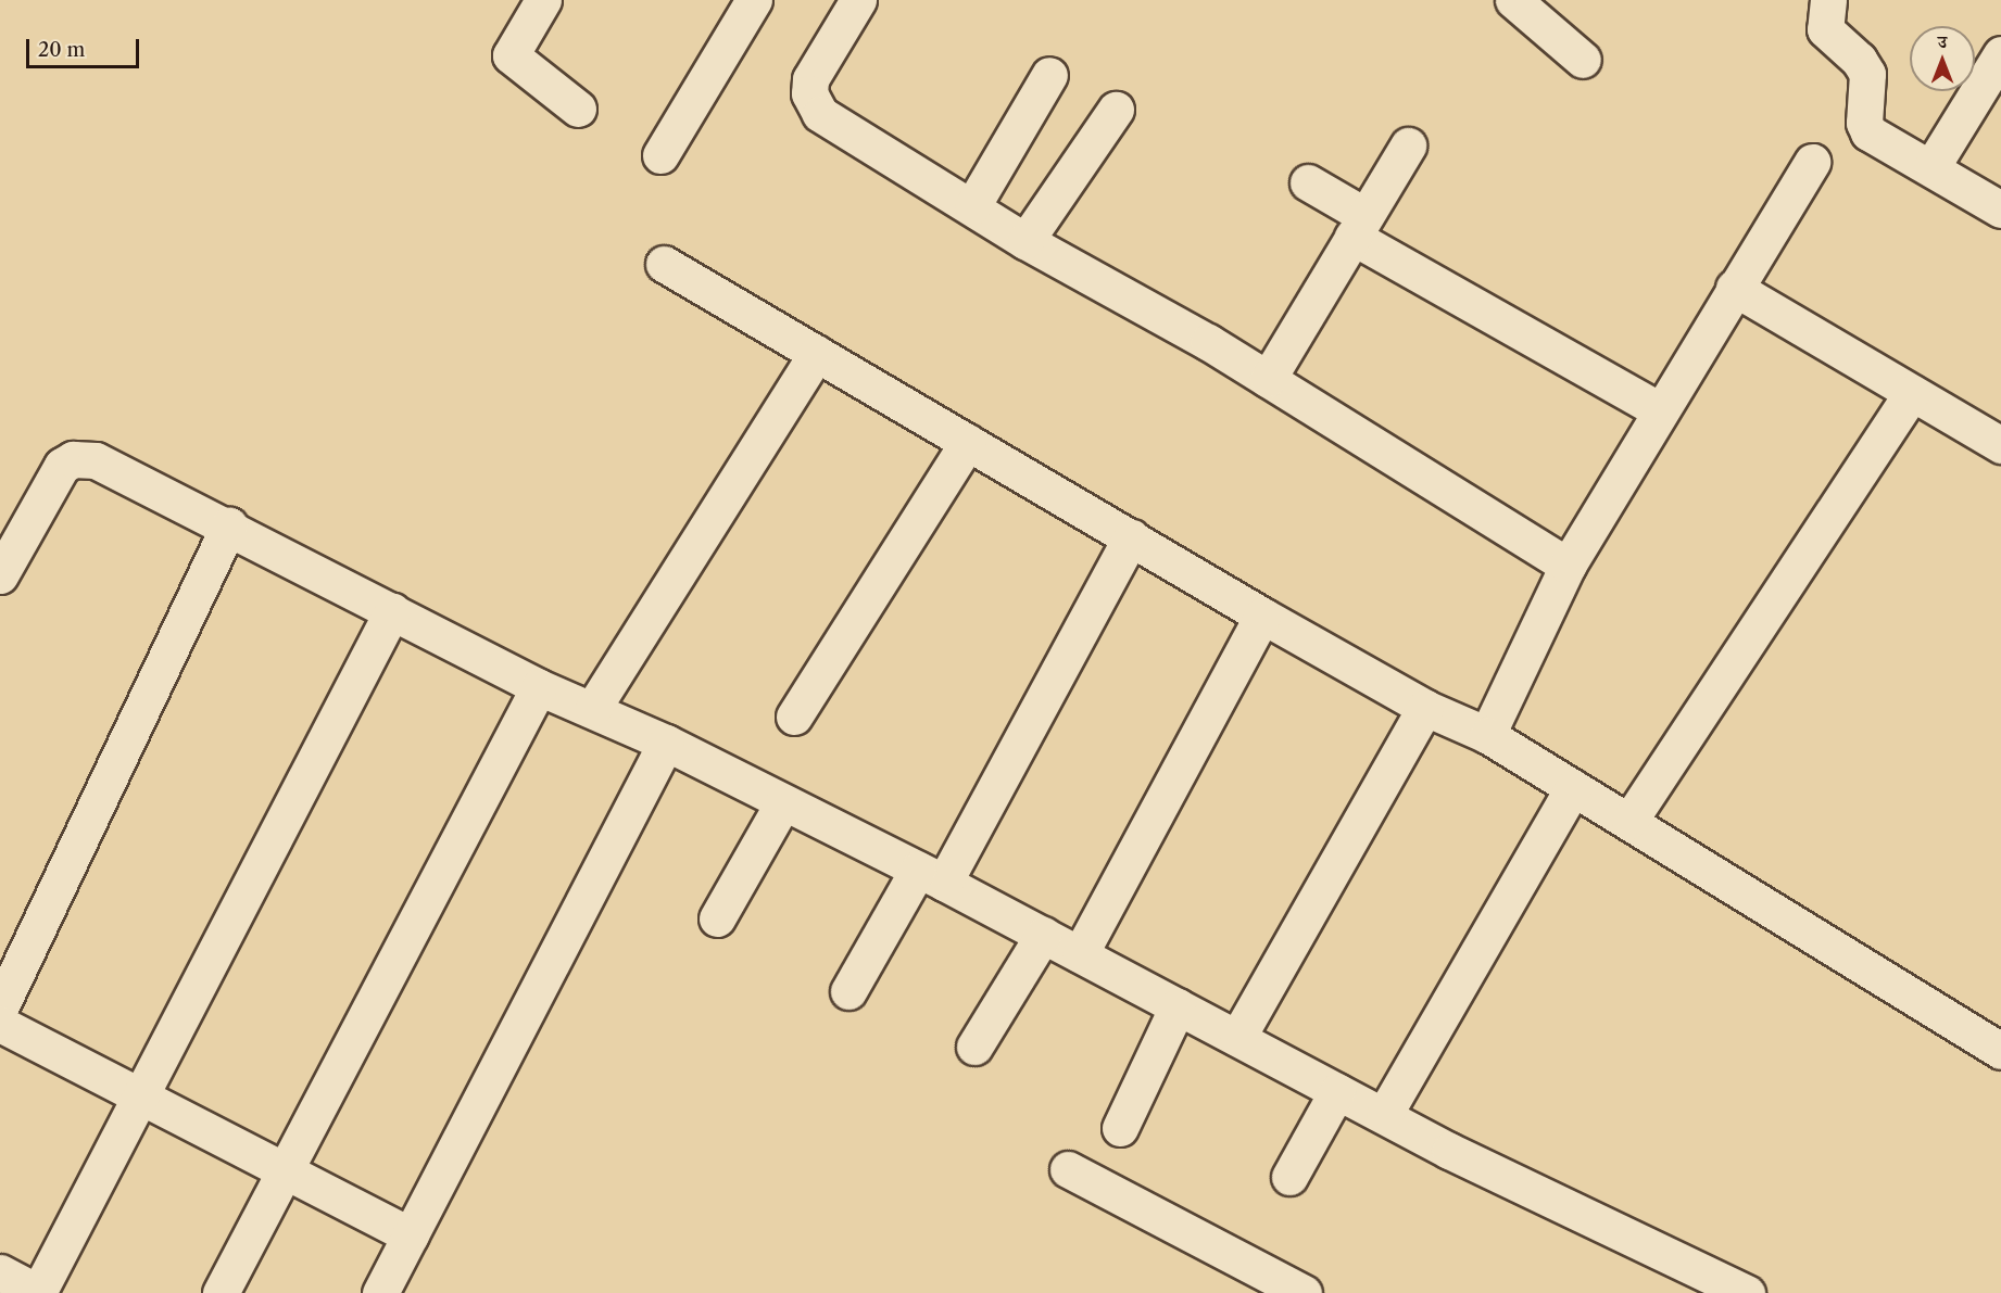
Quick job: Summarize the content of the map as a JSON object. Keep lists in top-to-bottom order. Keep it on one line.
{"scale_bar":"20 m","north":"top"}
